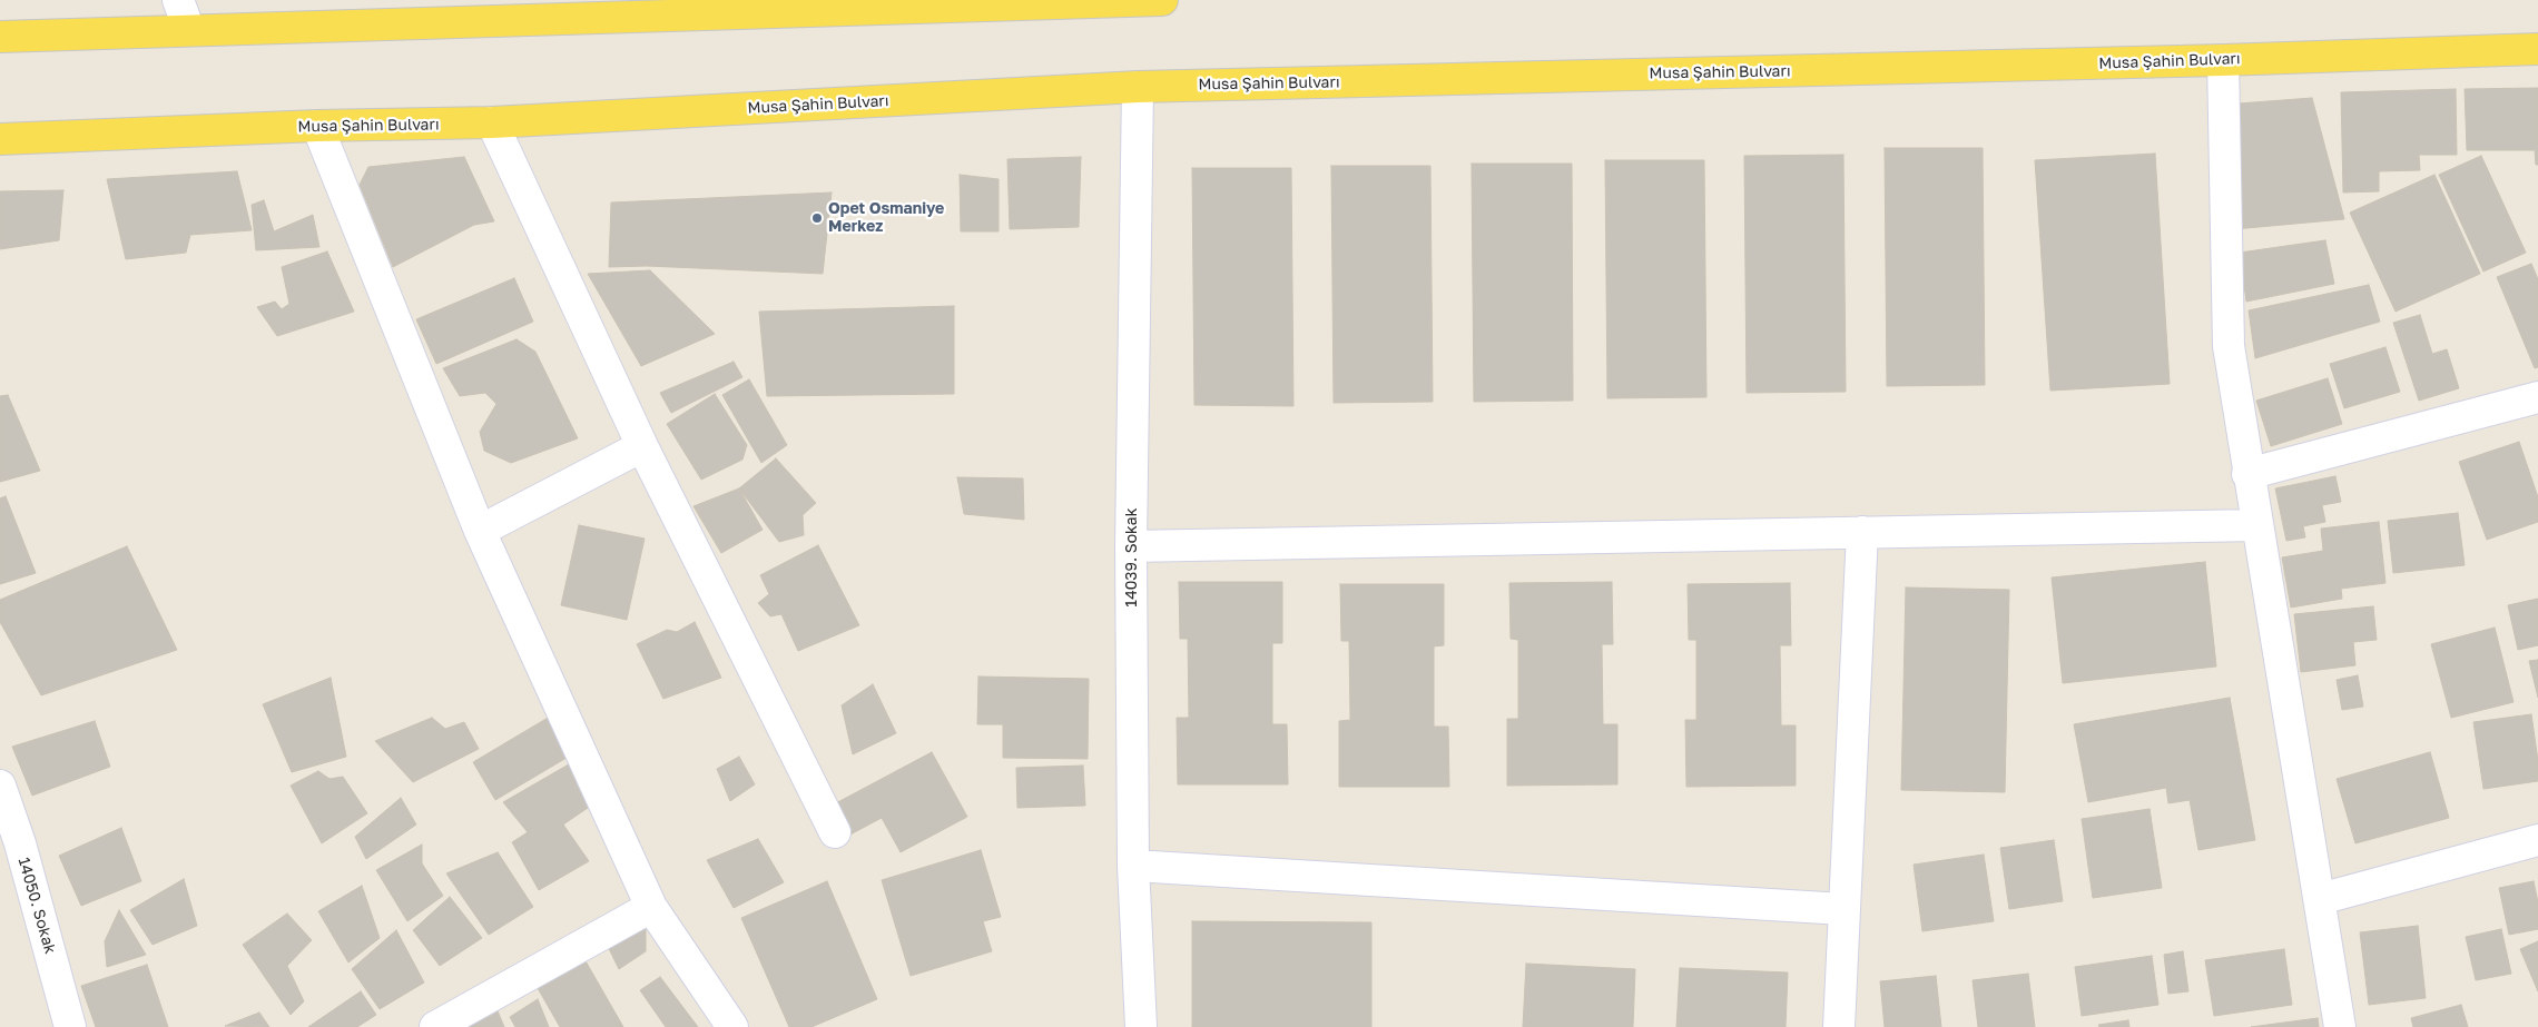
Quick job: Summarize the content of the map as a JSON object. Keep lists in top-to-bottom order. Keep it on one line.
{"streets":{"main road":["Musa Şahin Bulvarı"],"street":["14039. Sokak","14050. Sokak"]},"crossings":[["Musa Şahin Bulvarı","14039. Sokak"]],"places":["Opet Osmaniye Merkez"]}
